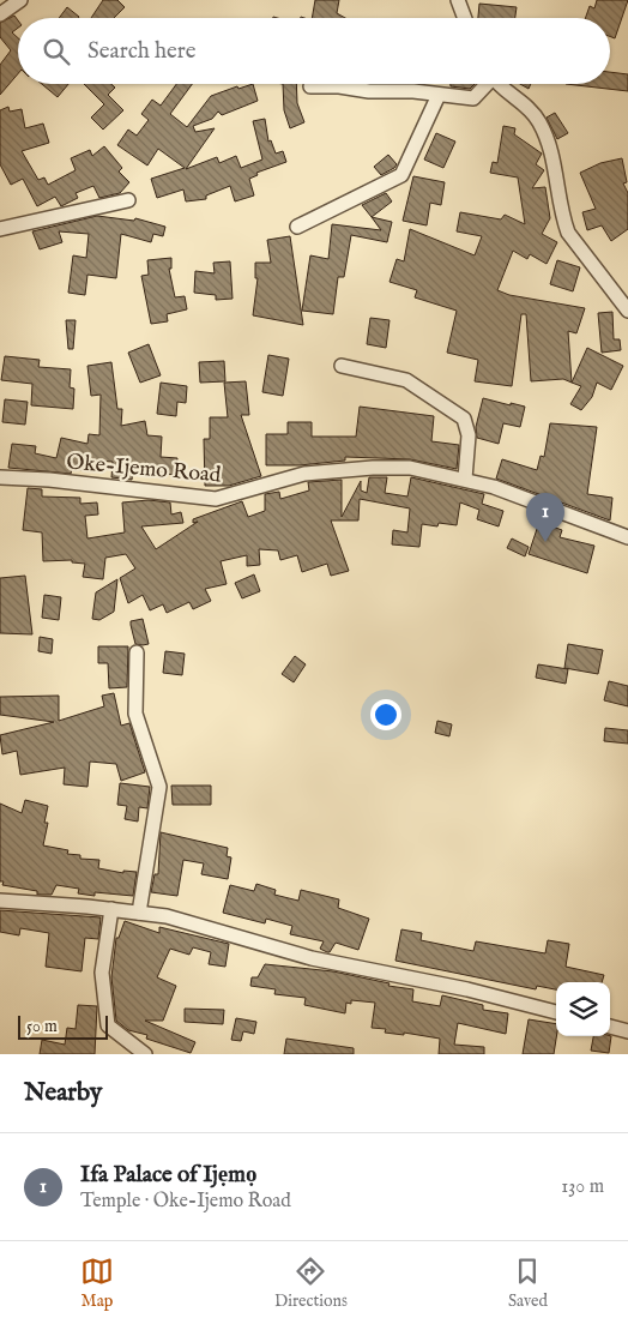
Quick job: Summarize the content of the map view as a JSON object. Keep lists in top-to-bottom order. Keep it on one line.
{"streets":{"street":["Oke-Ijemo Road"]},"scale_bar":"50 m","page":{"search":"Search here","pins":"1","scale":"50 m","heading":"Nearby","list":[{"mark":"1","name":"Ifa Palace of Ijẹmọ","note":"Temple · Oke-Ijemo Road","value":"130 m"}],"nav":["Map","Directions","Saved"]}}
